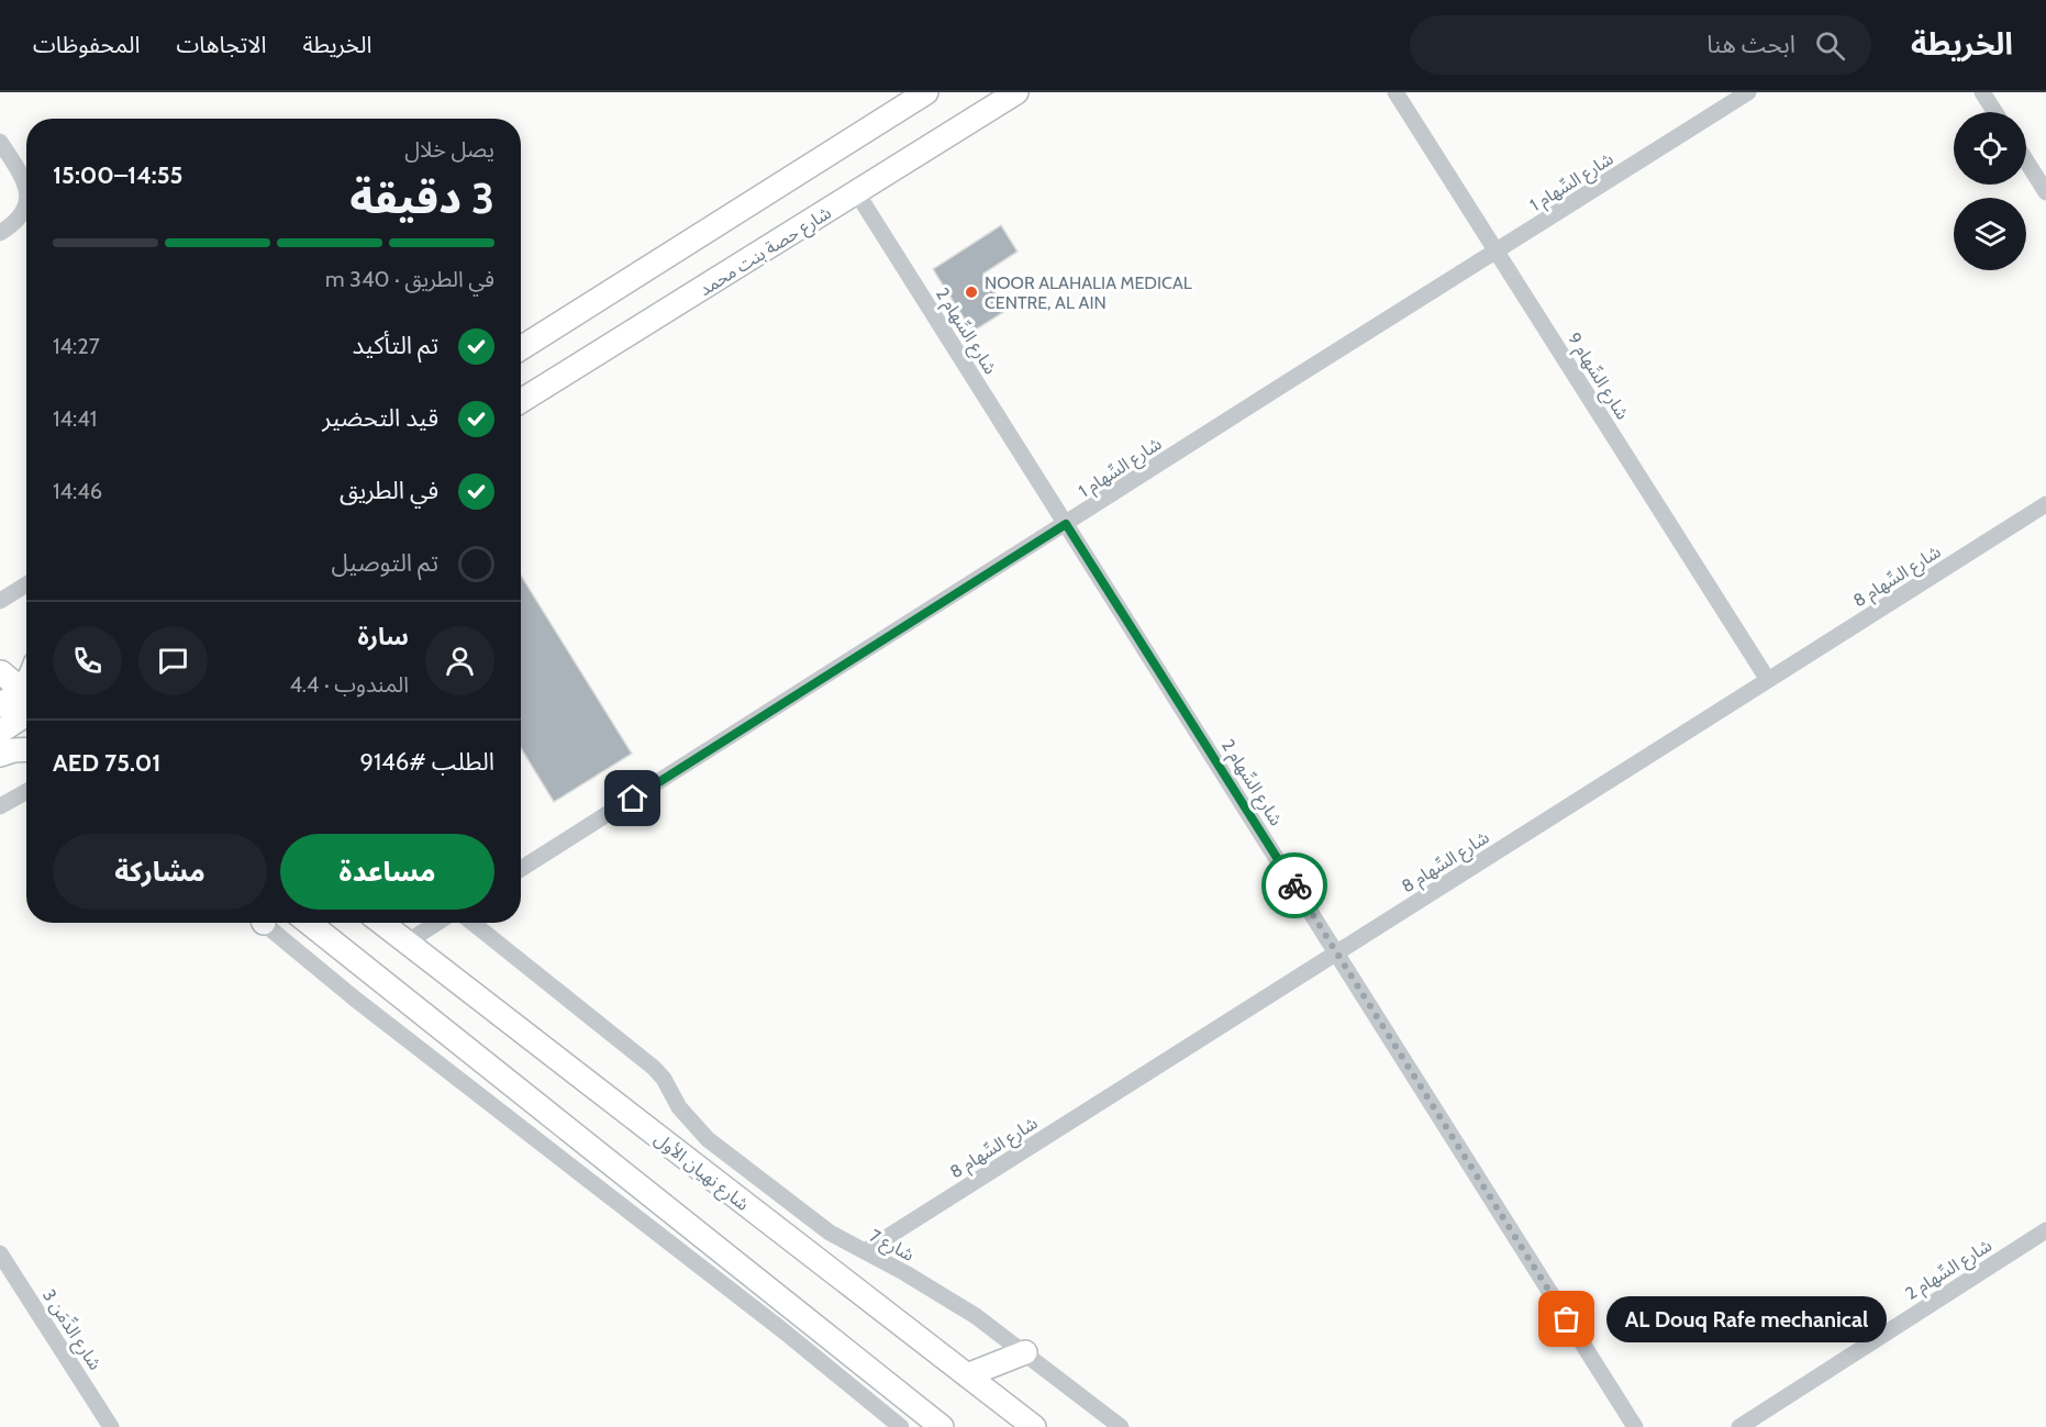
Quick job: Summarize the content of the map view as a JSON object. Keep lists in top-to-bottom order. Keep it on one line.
{"streets":{"main road":["شارع حصة بنت محمد","شارع نهيان الأول"],"street":["شارع السِّهام 1","شارع السِّهام 2","شارع السِّهام 9","شارع السِّهام 8","شارع 7","شارع الدِّمَن 3"]},"crossings":[["شارع السِّهام 1","شارع السِّهام 2"],["شارع السِّهام 1","شارع السِّهام 9"],["شارع حصة بنت محمد","شارع السِّهام 2"],["شارع السِّهام 2","شارع السِّهام 8"],["شارع السِّهام 9","شارع السِّهام 8"],["شارع السِّهام 8","شارع 7"]],"places":["NOOR ALAHALIA MEDICAL CENTRE, AL AIN","AL Douq Rafe mechanical"],"page":{"header":"الخريطة","search":"ابحث هنا","nav":["الخريطة","الاتجاهات","المحفوظات"],"heading":["3 دقيقة","يصل خلال","14:55–15:00"],"panel":["سارة","المندوب · 4.4","الطلب #9146","AED 75.01"],"bar":"في الطريق · 340 m","list":[["تم التأكيد","14:27"],["قيد التحضير","14:41"],["في الطريق","14:46"],"تم التوصيل"],"buttons":["مساعدة","مشاركة"],"bubble":"AL Douq Rafe mechanical"}}
